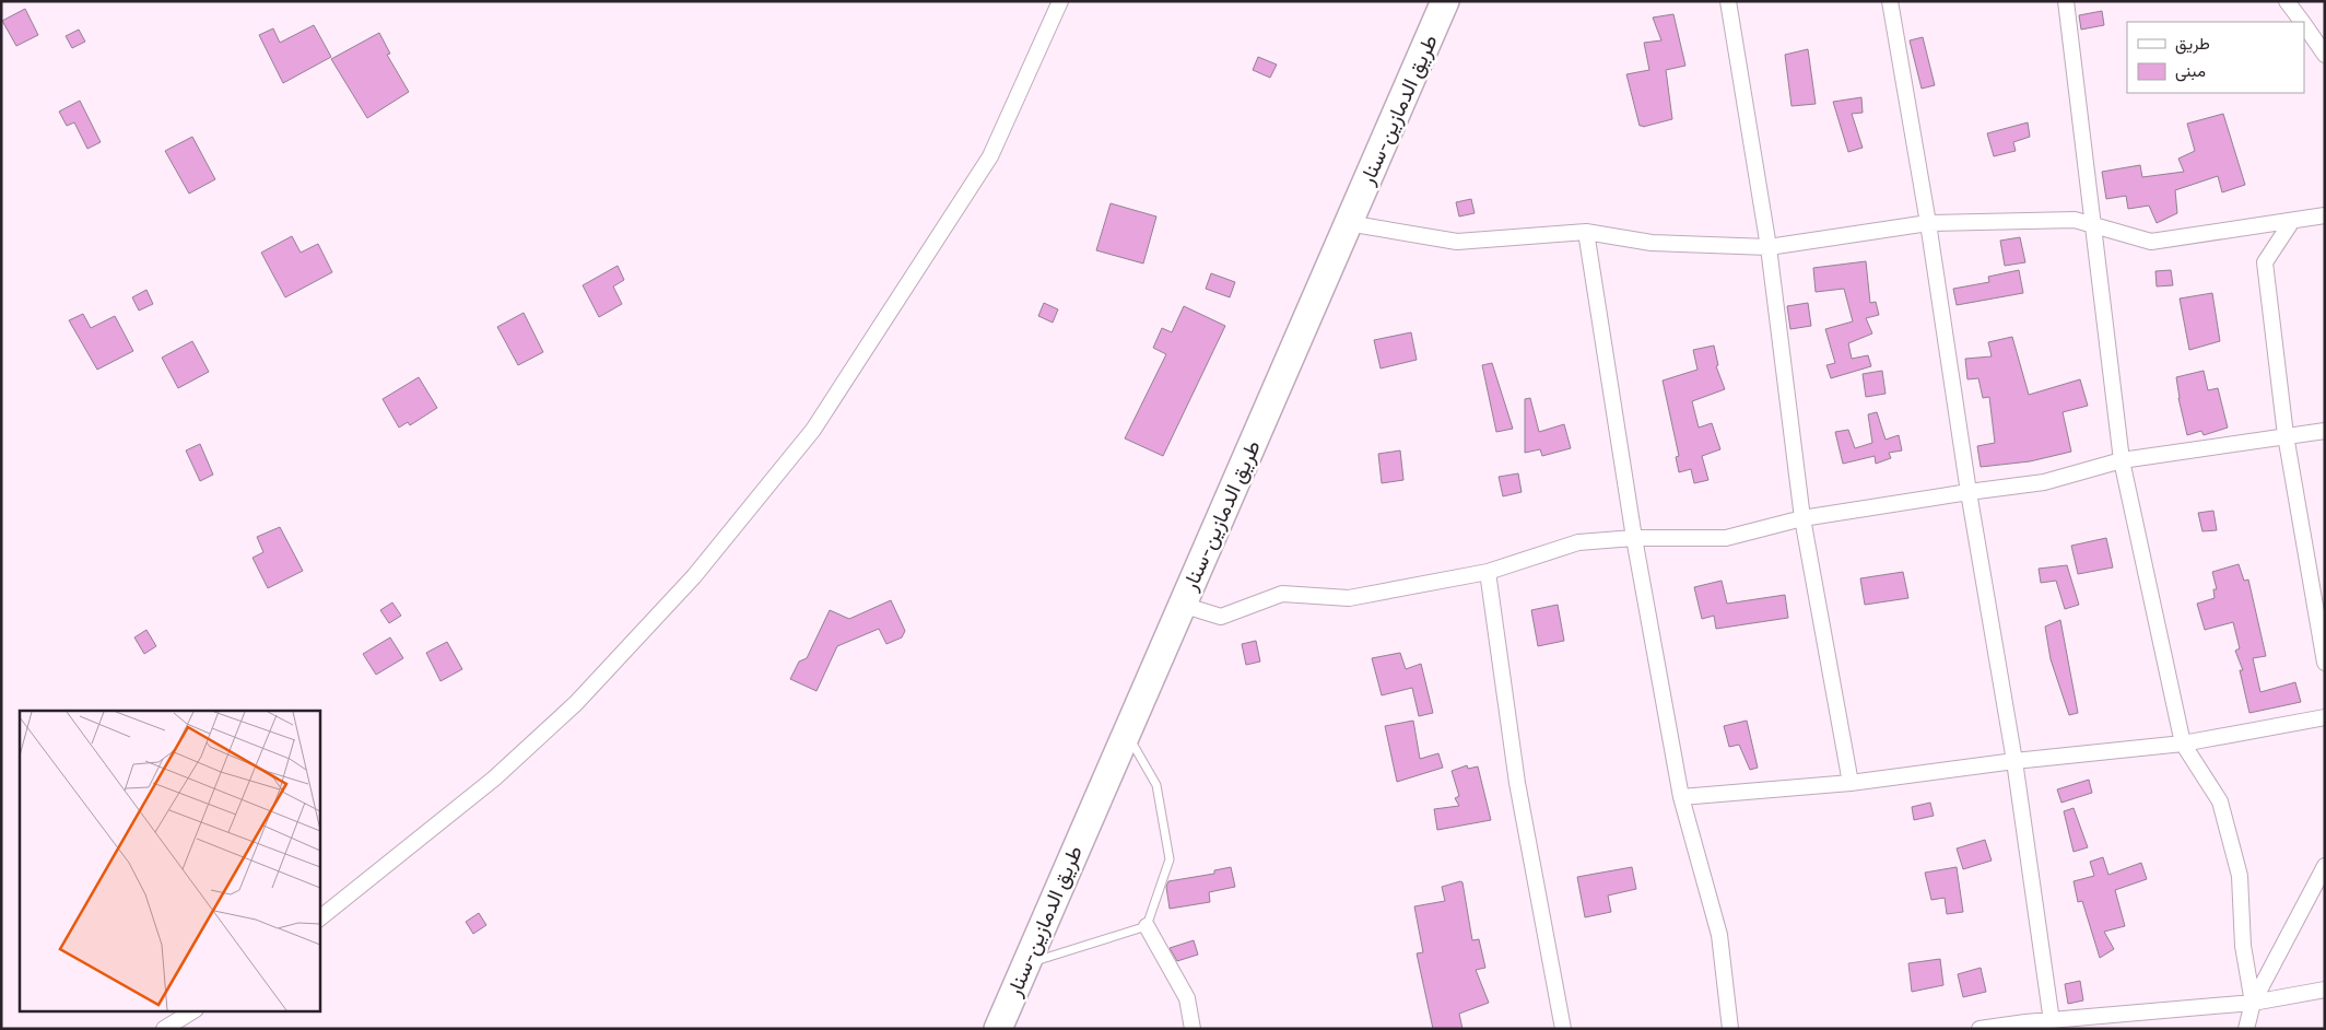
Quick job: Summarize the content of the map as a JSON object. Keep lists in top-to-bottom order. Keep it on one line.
{"streets":{"highway":["طريق الدمازين-سنار"]},"legend":["طريق","مبنى"]}
